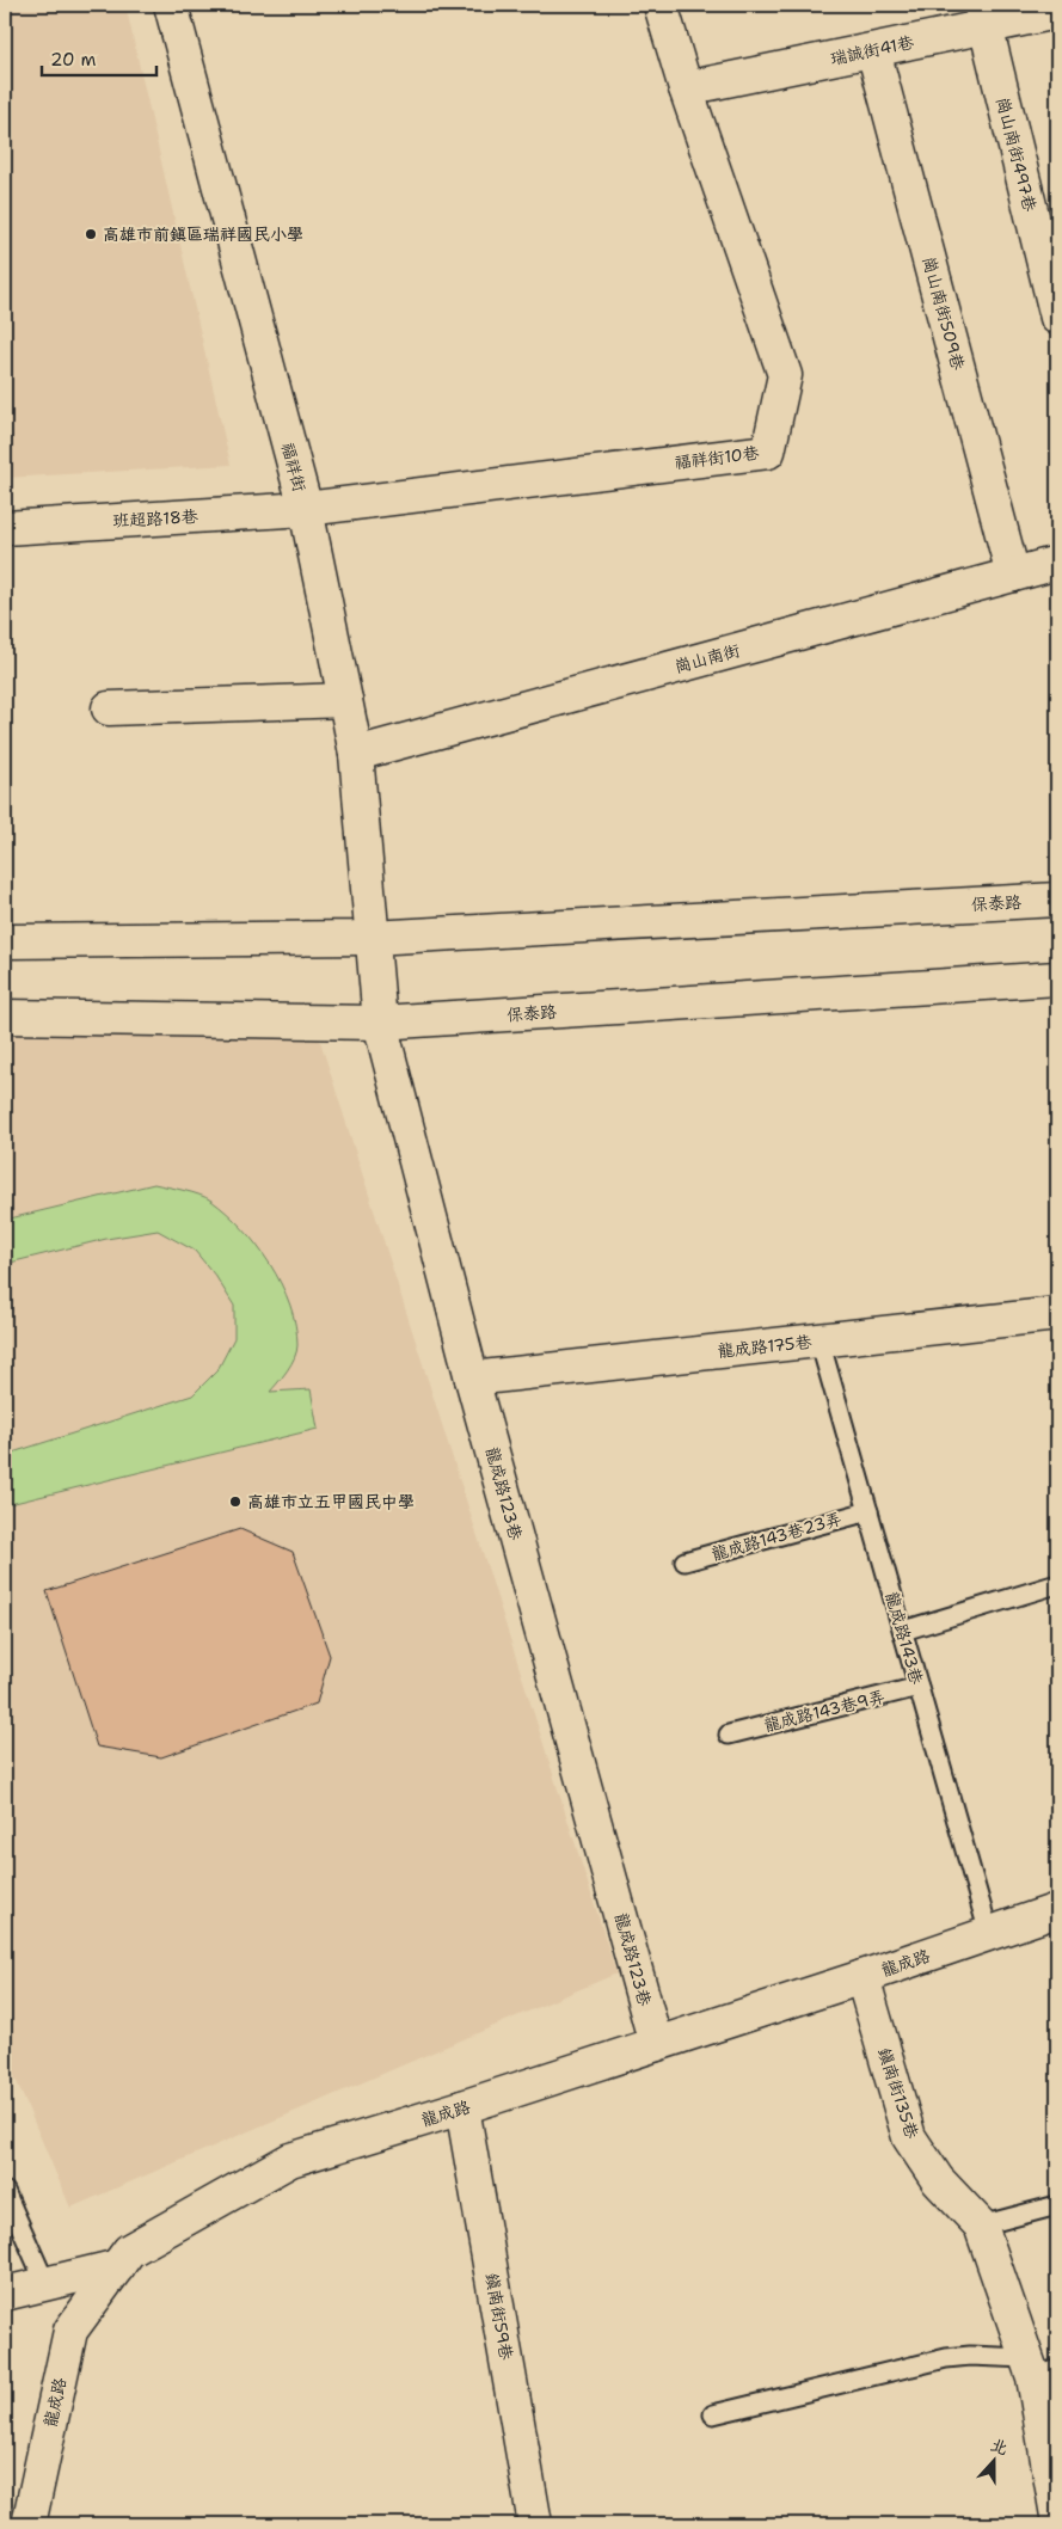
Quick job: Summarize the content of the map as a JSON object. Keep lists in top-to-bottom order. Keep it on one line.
{"streets":{"street":["瑞誠街41巷","崗山南街497巷","崗山南街509巷","福祥街10巷","福祥街","班超路18巷","崗山南街","保泰路","龍成路175巷","龍成路123巷","龍成路","鎮南街135巷","鎮南街59巷"],"lane":["龍成路143巷23弄","龍成路143巷","龍成路143巷9弄"]},"crossings":[["瑞誠街41巷","崗山南街497巷"],["瑞誠街41巷","崗山南街509巷"],["瑞誠街41巷","福祥街10巷"],["崗山南街509巷","崗山南街"],["福祥街10巷","福祥街"],["福祥街10巷","班超路18巷"],["福祥街","班超路18巷"],["福祥街","崗山南街"],["福祥街","保泰路"],["福祥街","龍成路123巷"],["保泰路","龍成路123巷"],["龍成路175巷","龍成路123巷"],["龍成路175巷","龍成路143巷"],["龍成路123巷","龍成路"],["龍成路143巷23弄","龍成路143巷"],["龍成路143巷","龍成路143巷9弄"],["龍成路143巷","龍成路"],["龍成路","鎮南街135巷"],["龍成路","鎮南街59巷"]],"places":["高雄市前鎮區瑞祥國民小學","高雄市立五甲國民中學"],"scale_bar":"20 m","north":"top"}
